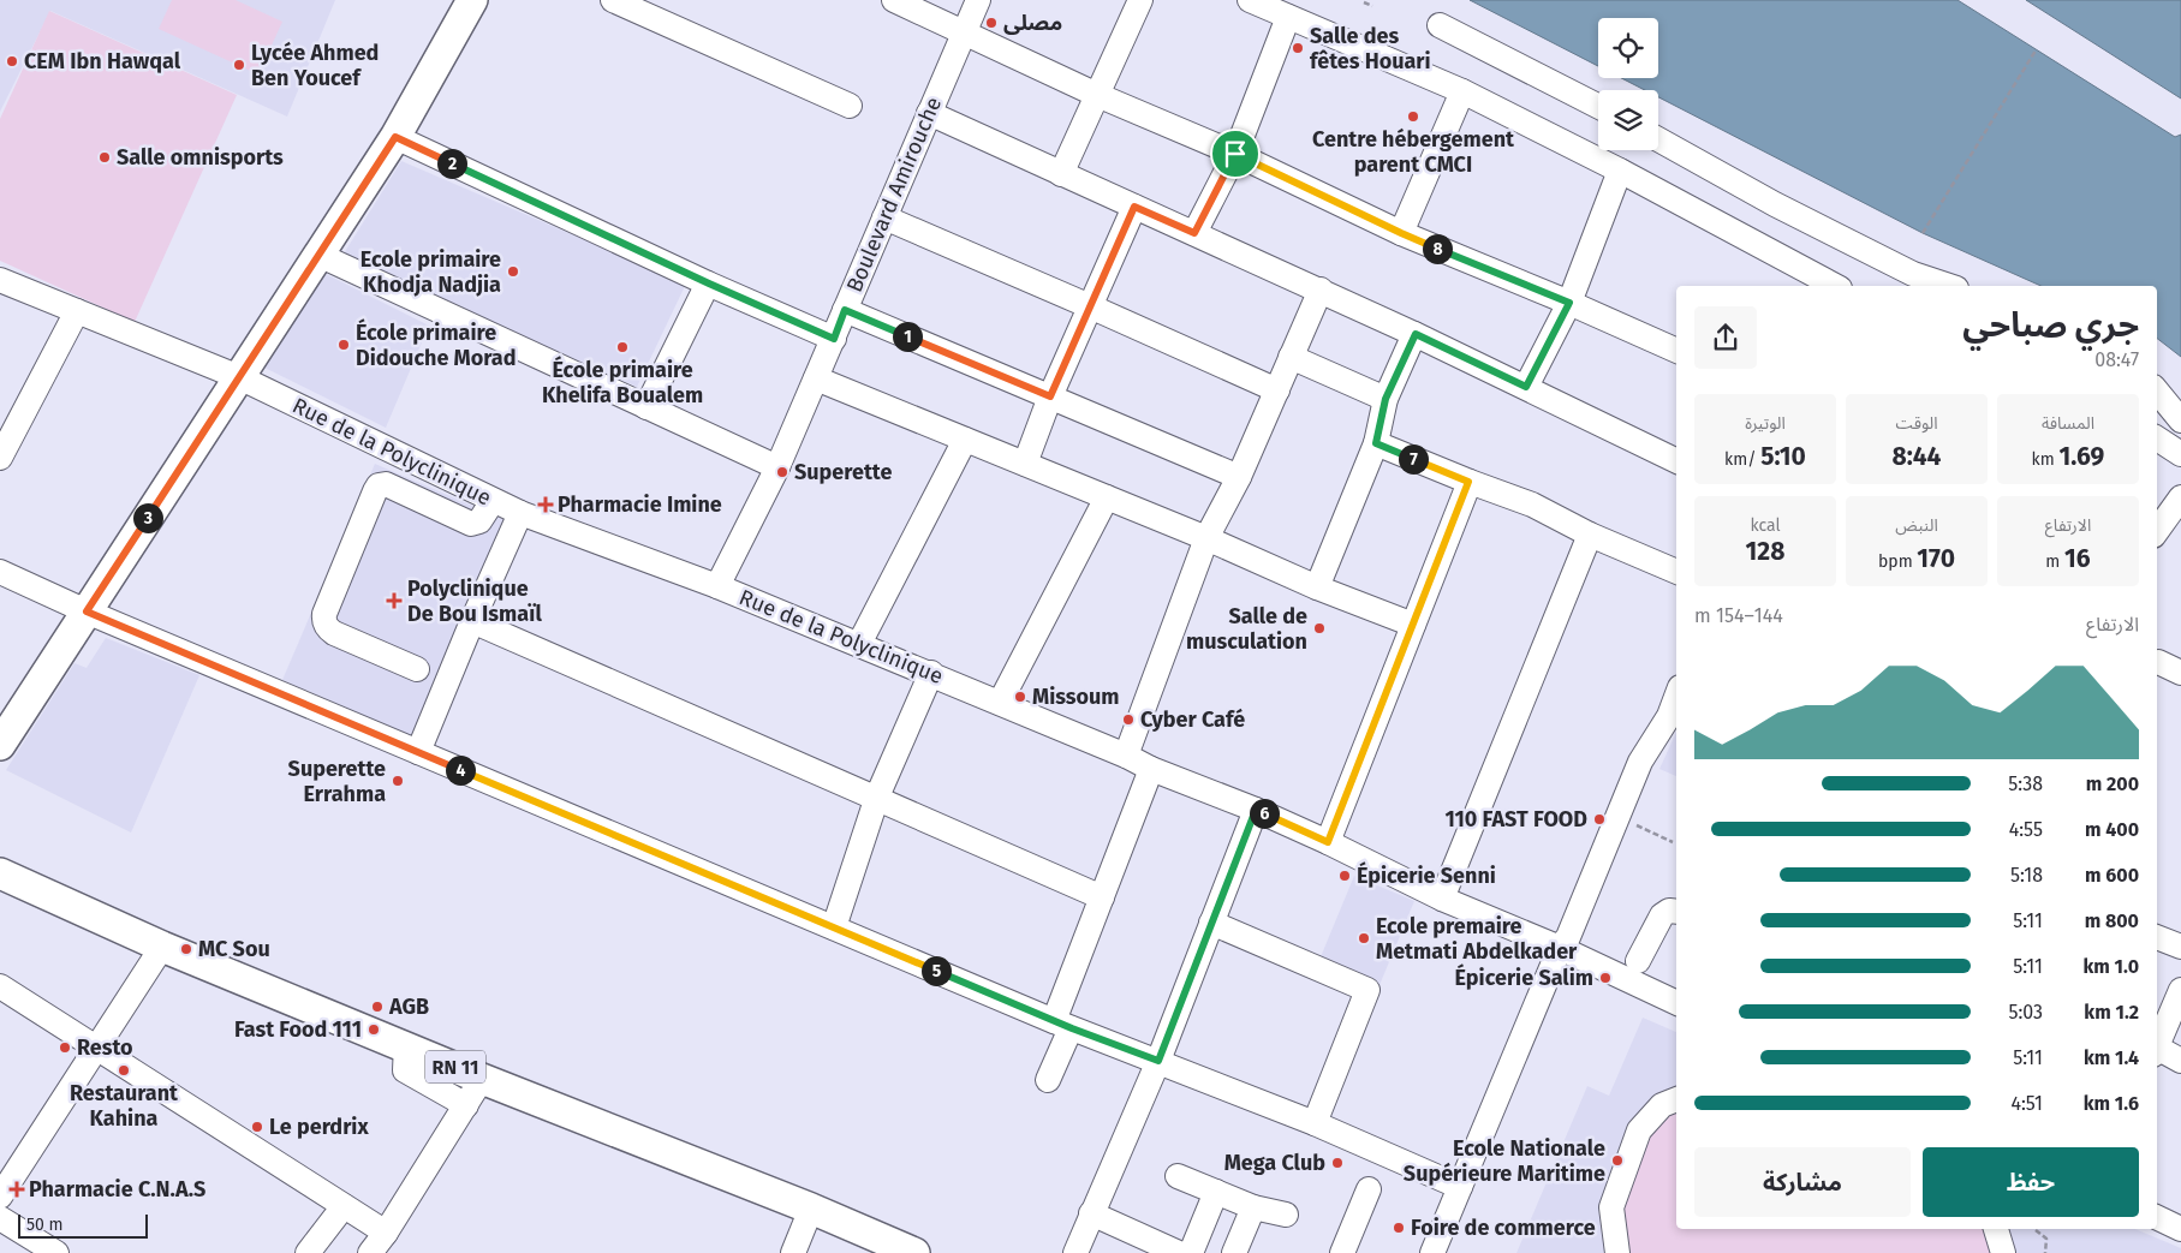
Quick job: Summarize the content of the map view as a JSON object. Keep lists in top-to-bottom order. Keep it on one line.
{"streets":{"main road":["RN 11"],"street":["Boulevard Amirouche","Rue de la Polyclinique"]},"crossings":[["Boulevard Amirouche","Rue de la Polyclinique"]],"places":{"other":["مصلى","Salle des fêtes Houari","CEM Ibn Hawqal","Lycée Ahmed Ben Youcef","Centre hébergement parent CMCI","Salle omnisports","Ecole primaire Khodja Nadjia","École primaire Didouche Morad","École primaire Khelifa Boualem","Superette","Salle de musculation","Missoum","Cyber Café","Superette Errahma","110 FAST FOOD","Épicerie Senni","Ecole premaire Metmati Abdelkader","MC Sou","Épicerie Salim","AGB","Fast Food 111","Resto","Restaurant Kahina","Le perdrix","Ecole Nationale Supérieure Maritime","Mega Club","Foire de commerce"],"health":["Pharmacie Imine","Polyclinique De Bou Ismaïl","Pharmacie C.N.A.S"]},"scale_bar":"50 m","page":{"pins":["2","8","1","7","3","4","6","5"],"heading":["جري صباحي","08:47"],"stats":[["المسافة","1.69 km"],["الوقت","8:44"],["الوتيرة","5:10 /km"],["الارتفاع","16 m"],["النبض","170 bpm"],["kcal","128"]],"chart":["الارتفاع","144–154 m"],"list":[{"name":"200 m","note":"5:38"},{"name":"400 m","note":"4:55"},{"name":"600 m","note":"5:18"},{"name":"800 m","note":"5:11"},{"name":"1.0 km","note":"5:11"},{"name":"1.2 km","note":"5:03"},{"name":"1.4 km","note":"5:11"},{"name":"1.6 km","note":"4:51"}],"buttons":["حفظ","مشاركة"],"scale":"50 m"}}
